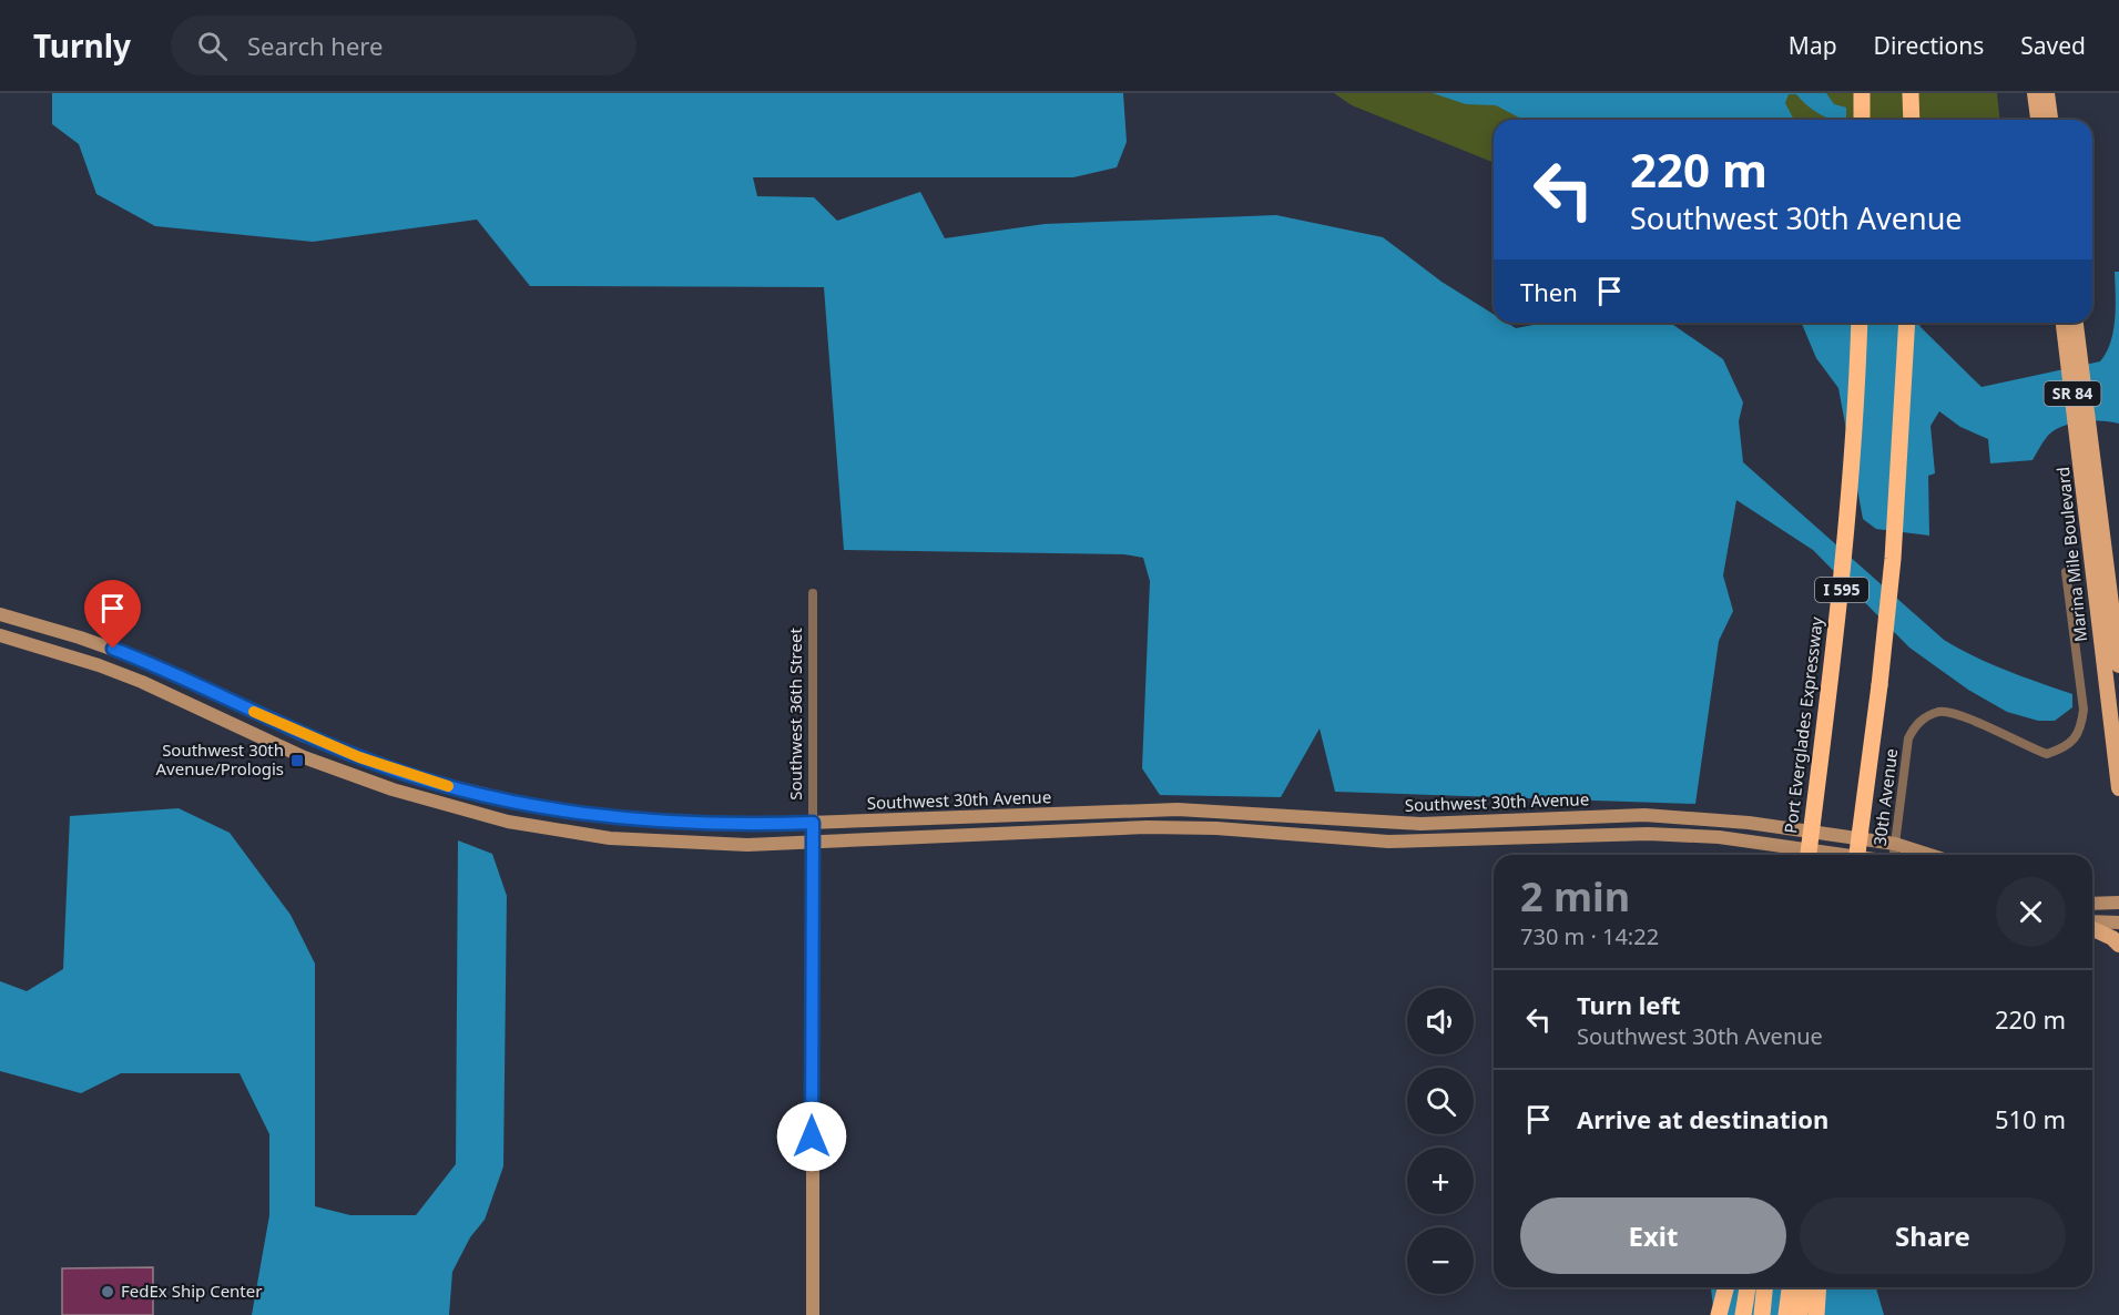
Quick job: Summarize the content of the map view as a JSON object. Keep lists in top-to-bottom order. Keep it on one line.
{"streets":{"highway":["I 595","Port Everglades Expressway"],"main road":["SR 84","Marina Mile Boulevard","Southwest 36th Street","Southwest 30th Avenue"],"street":["30th Avenue"]},"crossings":[["Southwest 36th Street","Southwest 30th Avenue"],["30th Avenue","Southwest 30th Avenue"]],"places":{"transit":["Southwest 30th Avenue/Prologis"],"other":["FedEx Ship Center"]},"page":{"header":"Turnly","search":"Search here","nav":["Map","Directions","Saved"],"turn":["220 m","Southwest 30th Avenue"],"then":"Then","heading":["2 min","730 m · 14:22"],"list":[{"name":"Turn left","note":"Southwest 30th Avenue","value":"220 m"},{"name":"Arrive at destination","value":"510 m"}],"map_buttons":["+","−"],"buttons":["Exit","Share"]}}
